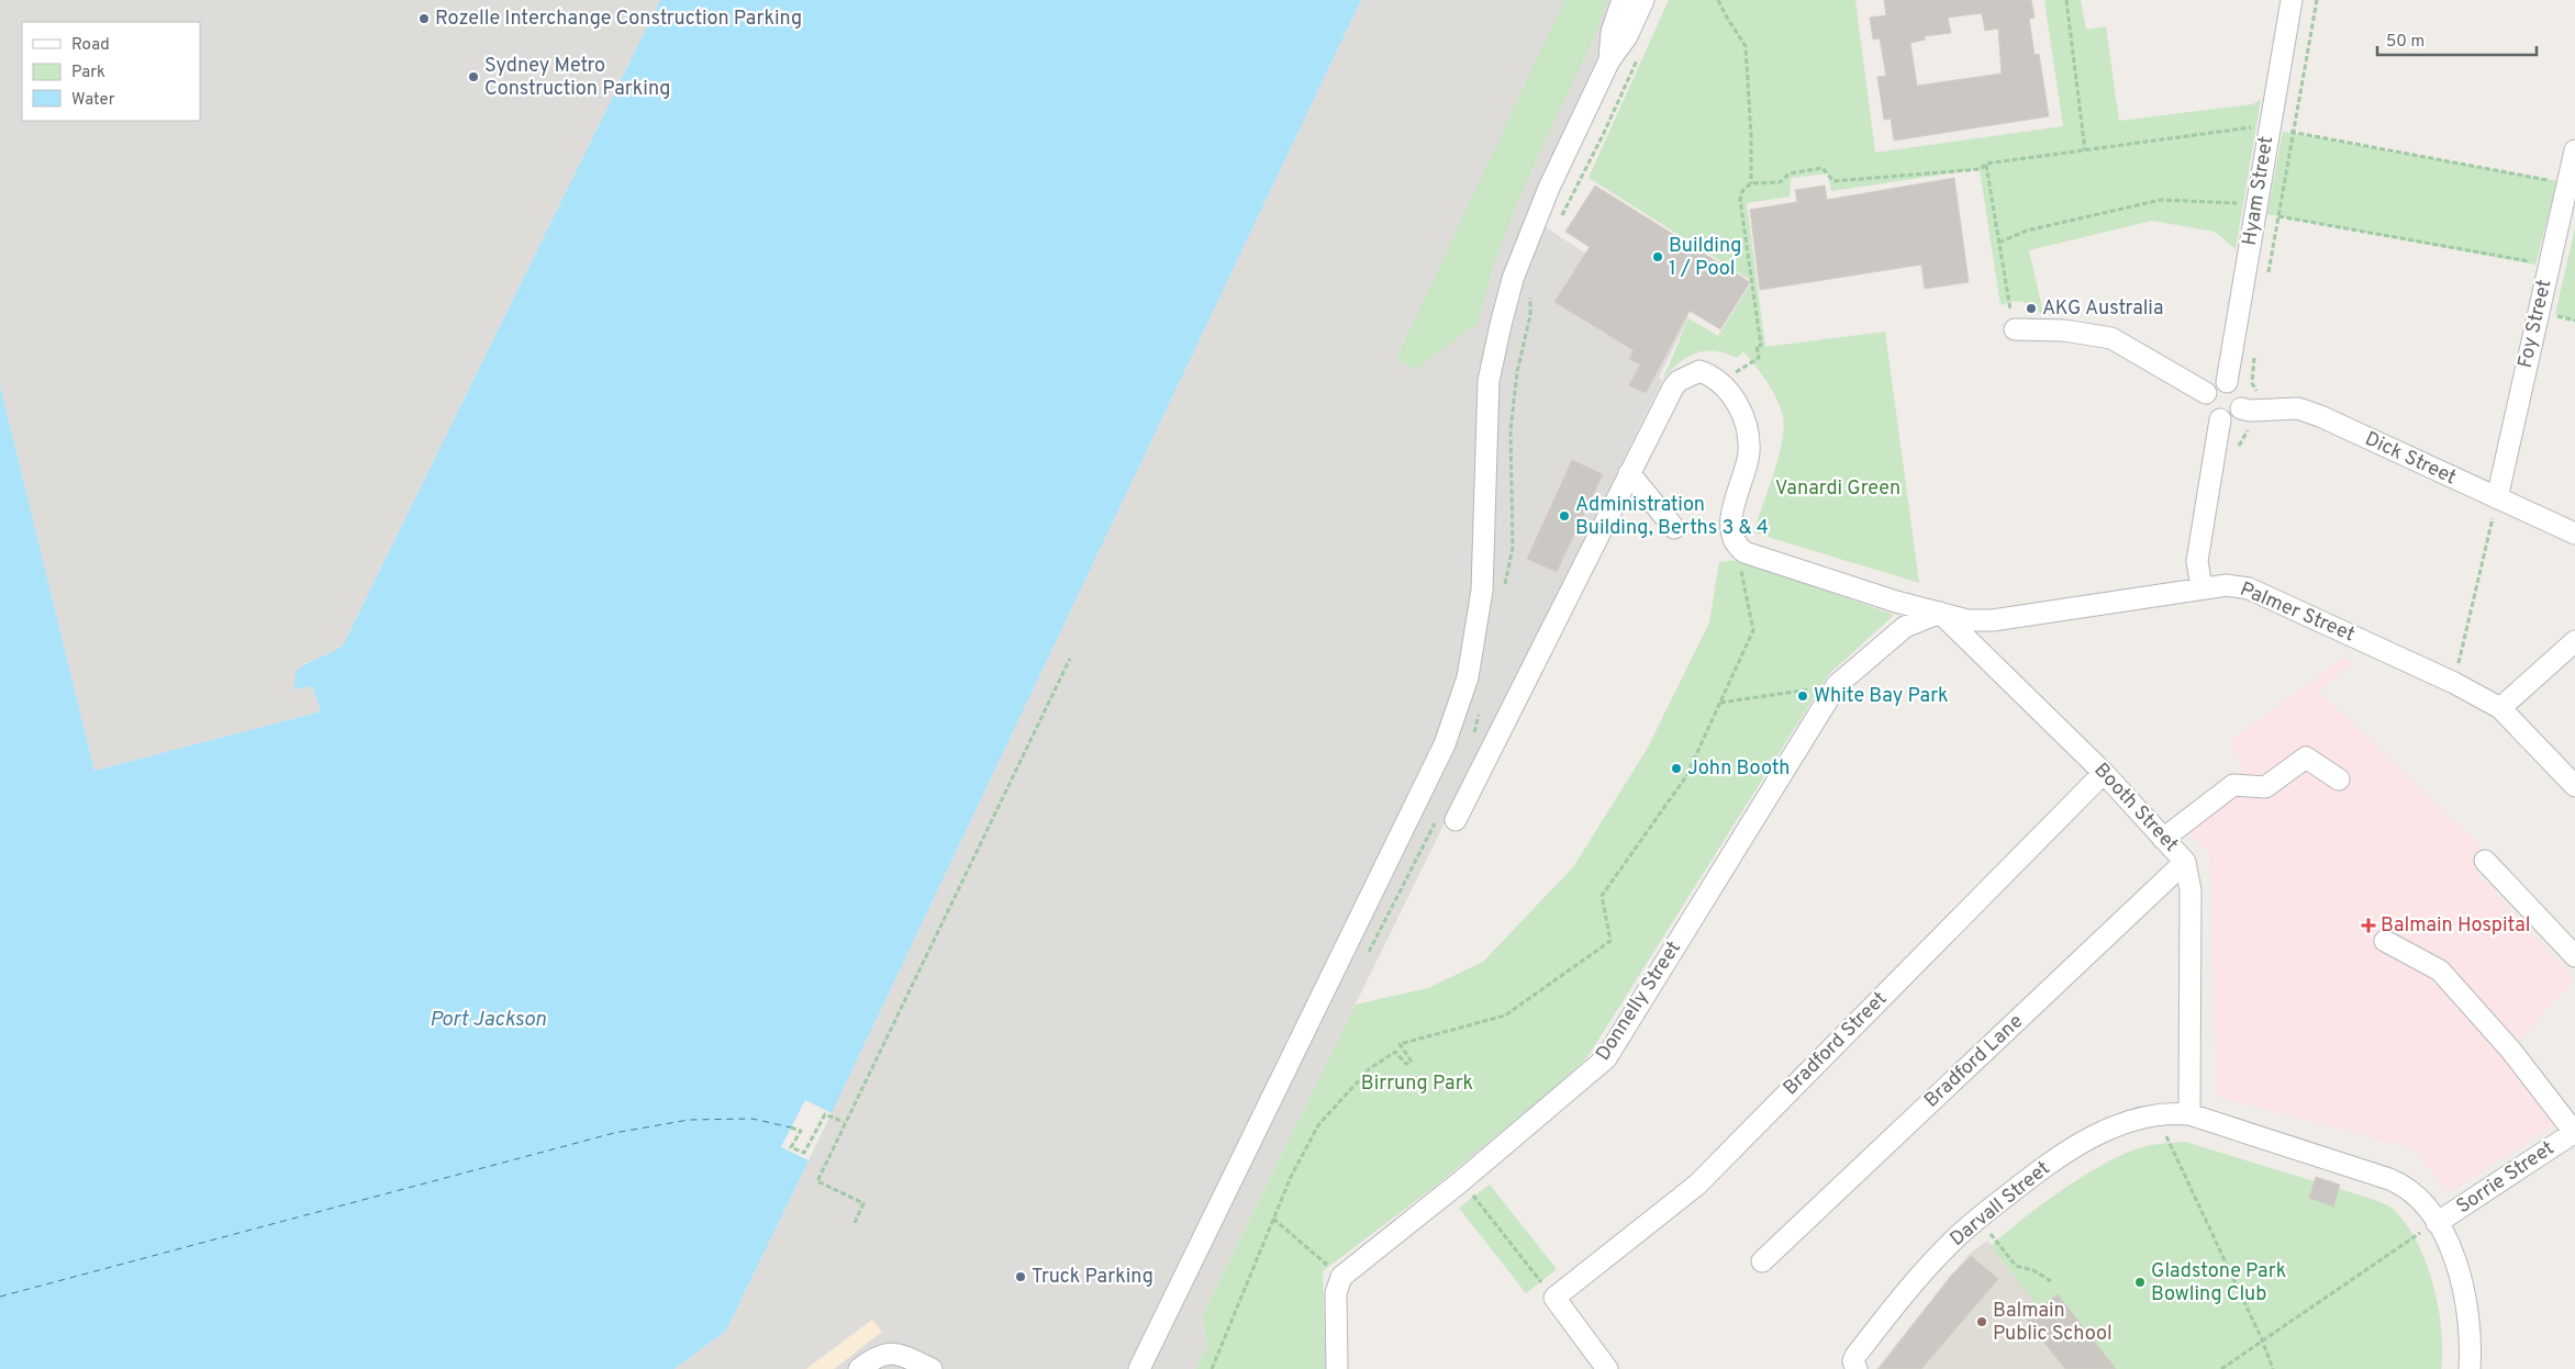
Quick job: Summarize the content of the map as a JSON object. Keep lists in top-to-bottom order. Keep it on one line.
{"streets":{"street":["Hyam Street","Foy Street","Dick Street","Palmer Street","Booth Street","Donnelly Street","Bradford Street","Bradford Lane","Sorrie Street","Darvall Street"]},"crossings":[["Hyam Street","Dick Street"],["Foy Street","Dick Street"],["Palmer Street","Booth Street"],["Palmer Street","Donnelly Street"],["Booth Street","Donnelly Street"],["Booth Street","Bradford Street"],["Booth Street","Bradford Lane"],["Booth Street","Darvall Street"]],"water":["Port Jackson"],"parks":["Vanardi Green","Birrung Park"],"places":{"other":["Rozelle Interchange Construction Parking","Sydney Metro Construction Parking","Building 1 / Pool","AKG Australia","Administration Building, Berths 3 & 4","White Bay Park","John Booth","Truck Parking","Gladstone Park Bowling Club","Balmain Public School"],"health":["Balmain Hospital"]},"legend":["Road","Park","Water"],"scale_bar":"50 m"}
